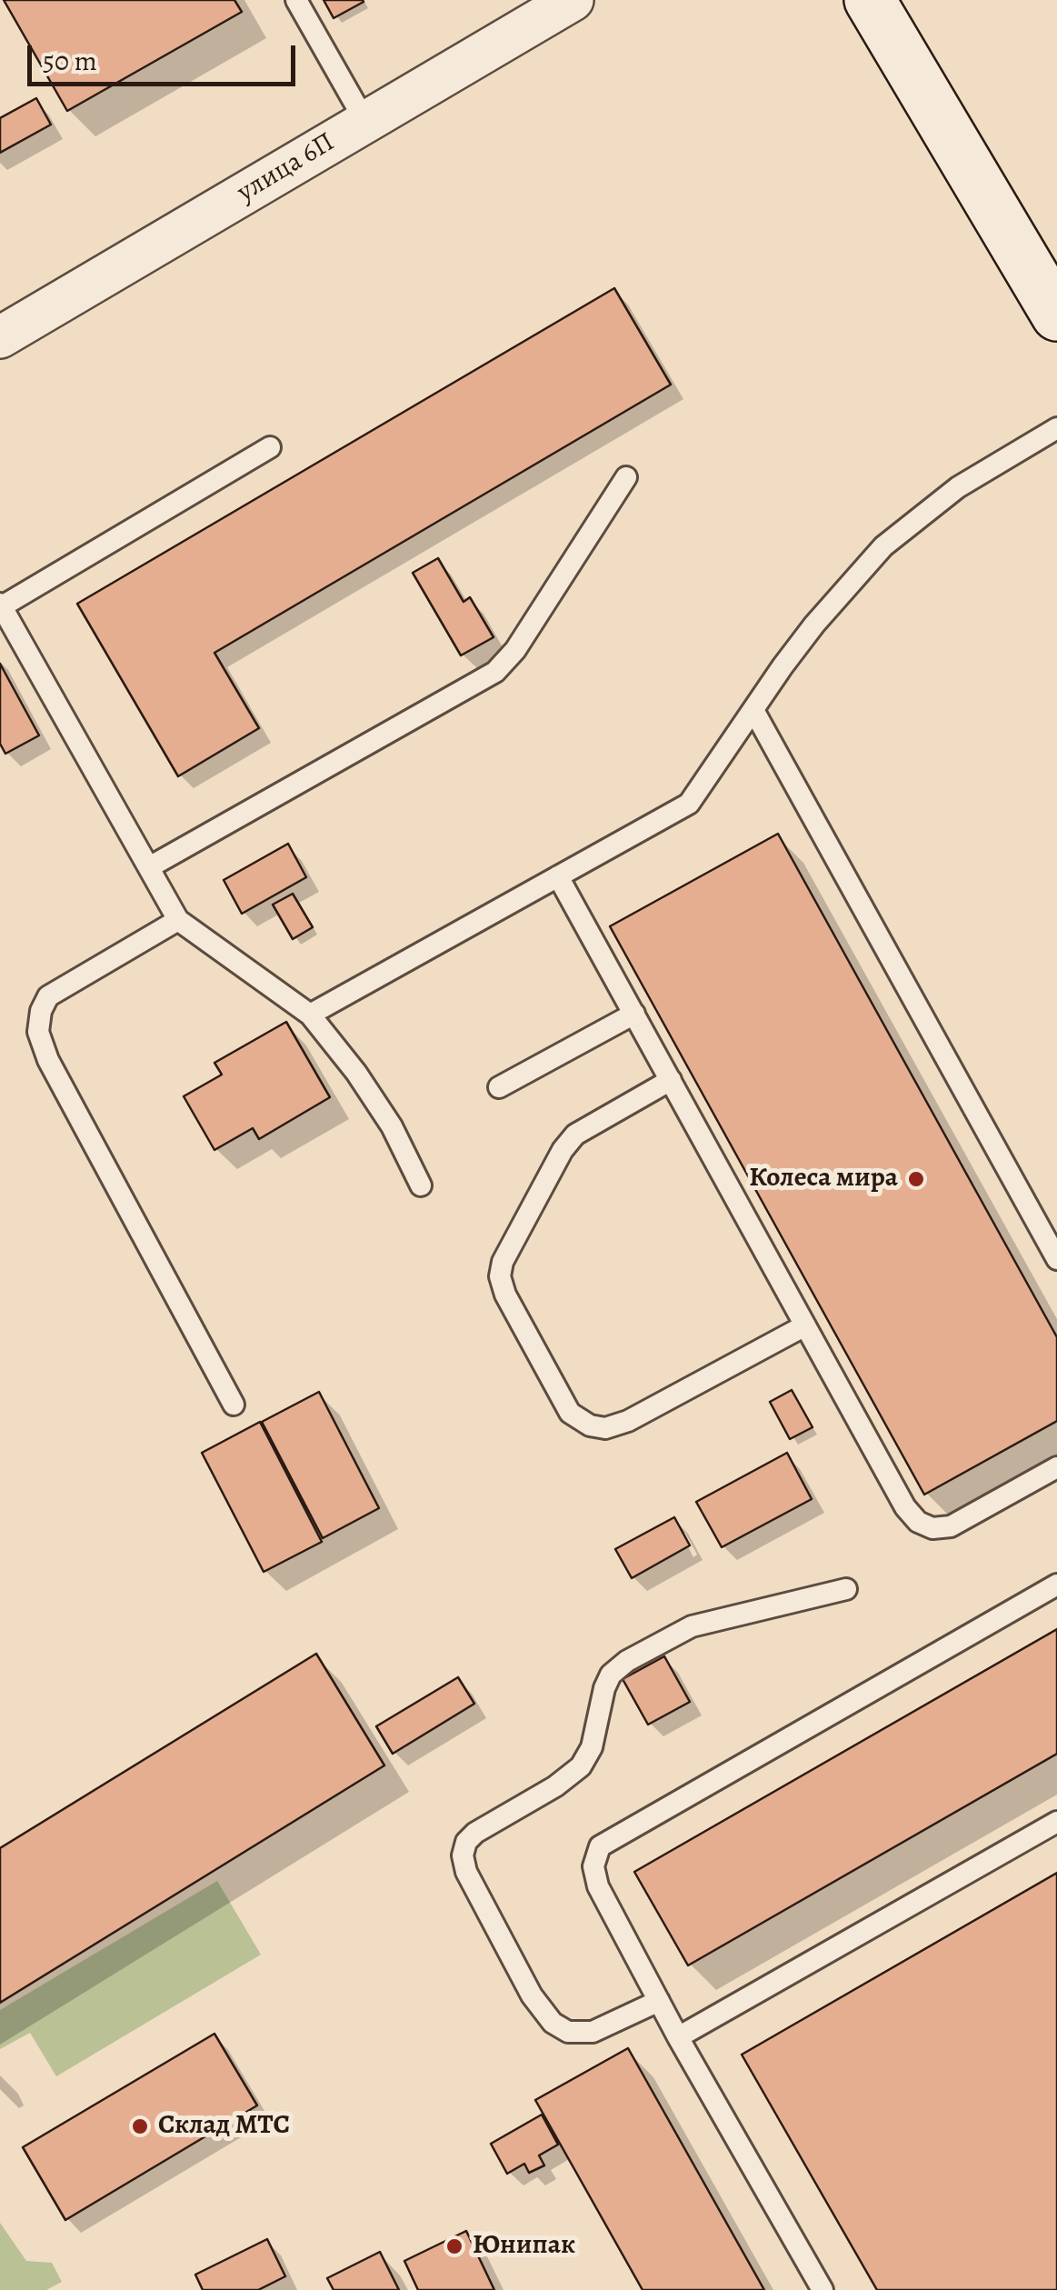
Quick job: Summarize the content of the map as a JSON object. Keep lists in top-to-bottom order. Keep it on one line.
{"streets":{"street":["улица 6П"]},"places":["Колеса мира","Склад МТС","Юнипак"],"scale_bar":"50 m"}
